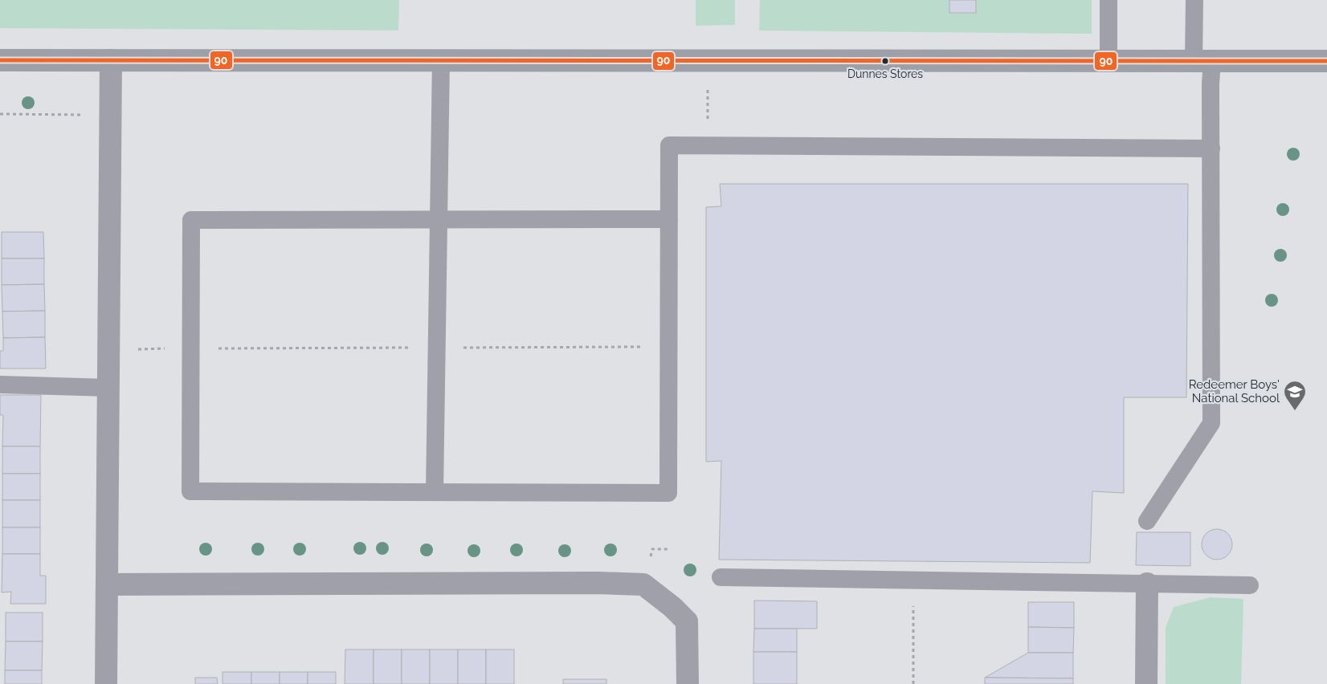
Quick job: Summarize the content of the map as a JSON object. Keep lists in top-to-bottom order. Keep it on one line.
{"places":{"other":["Dunnes Stores"],"school or university":["Redeemer Boys' National School"]},"lines":["transit line 90"]}
